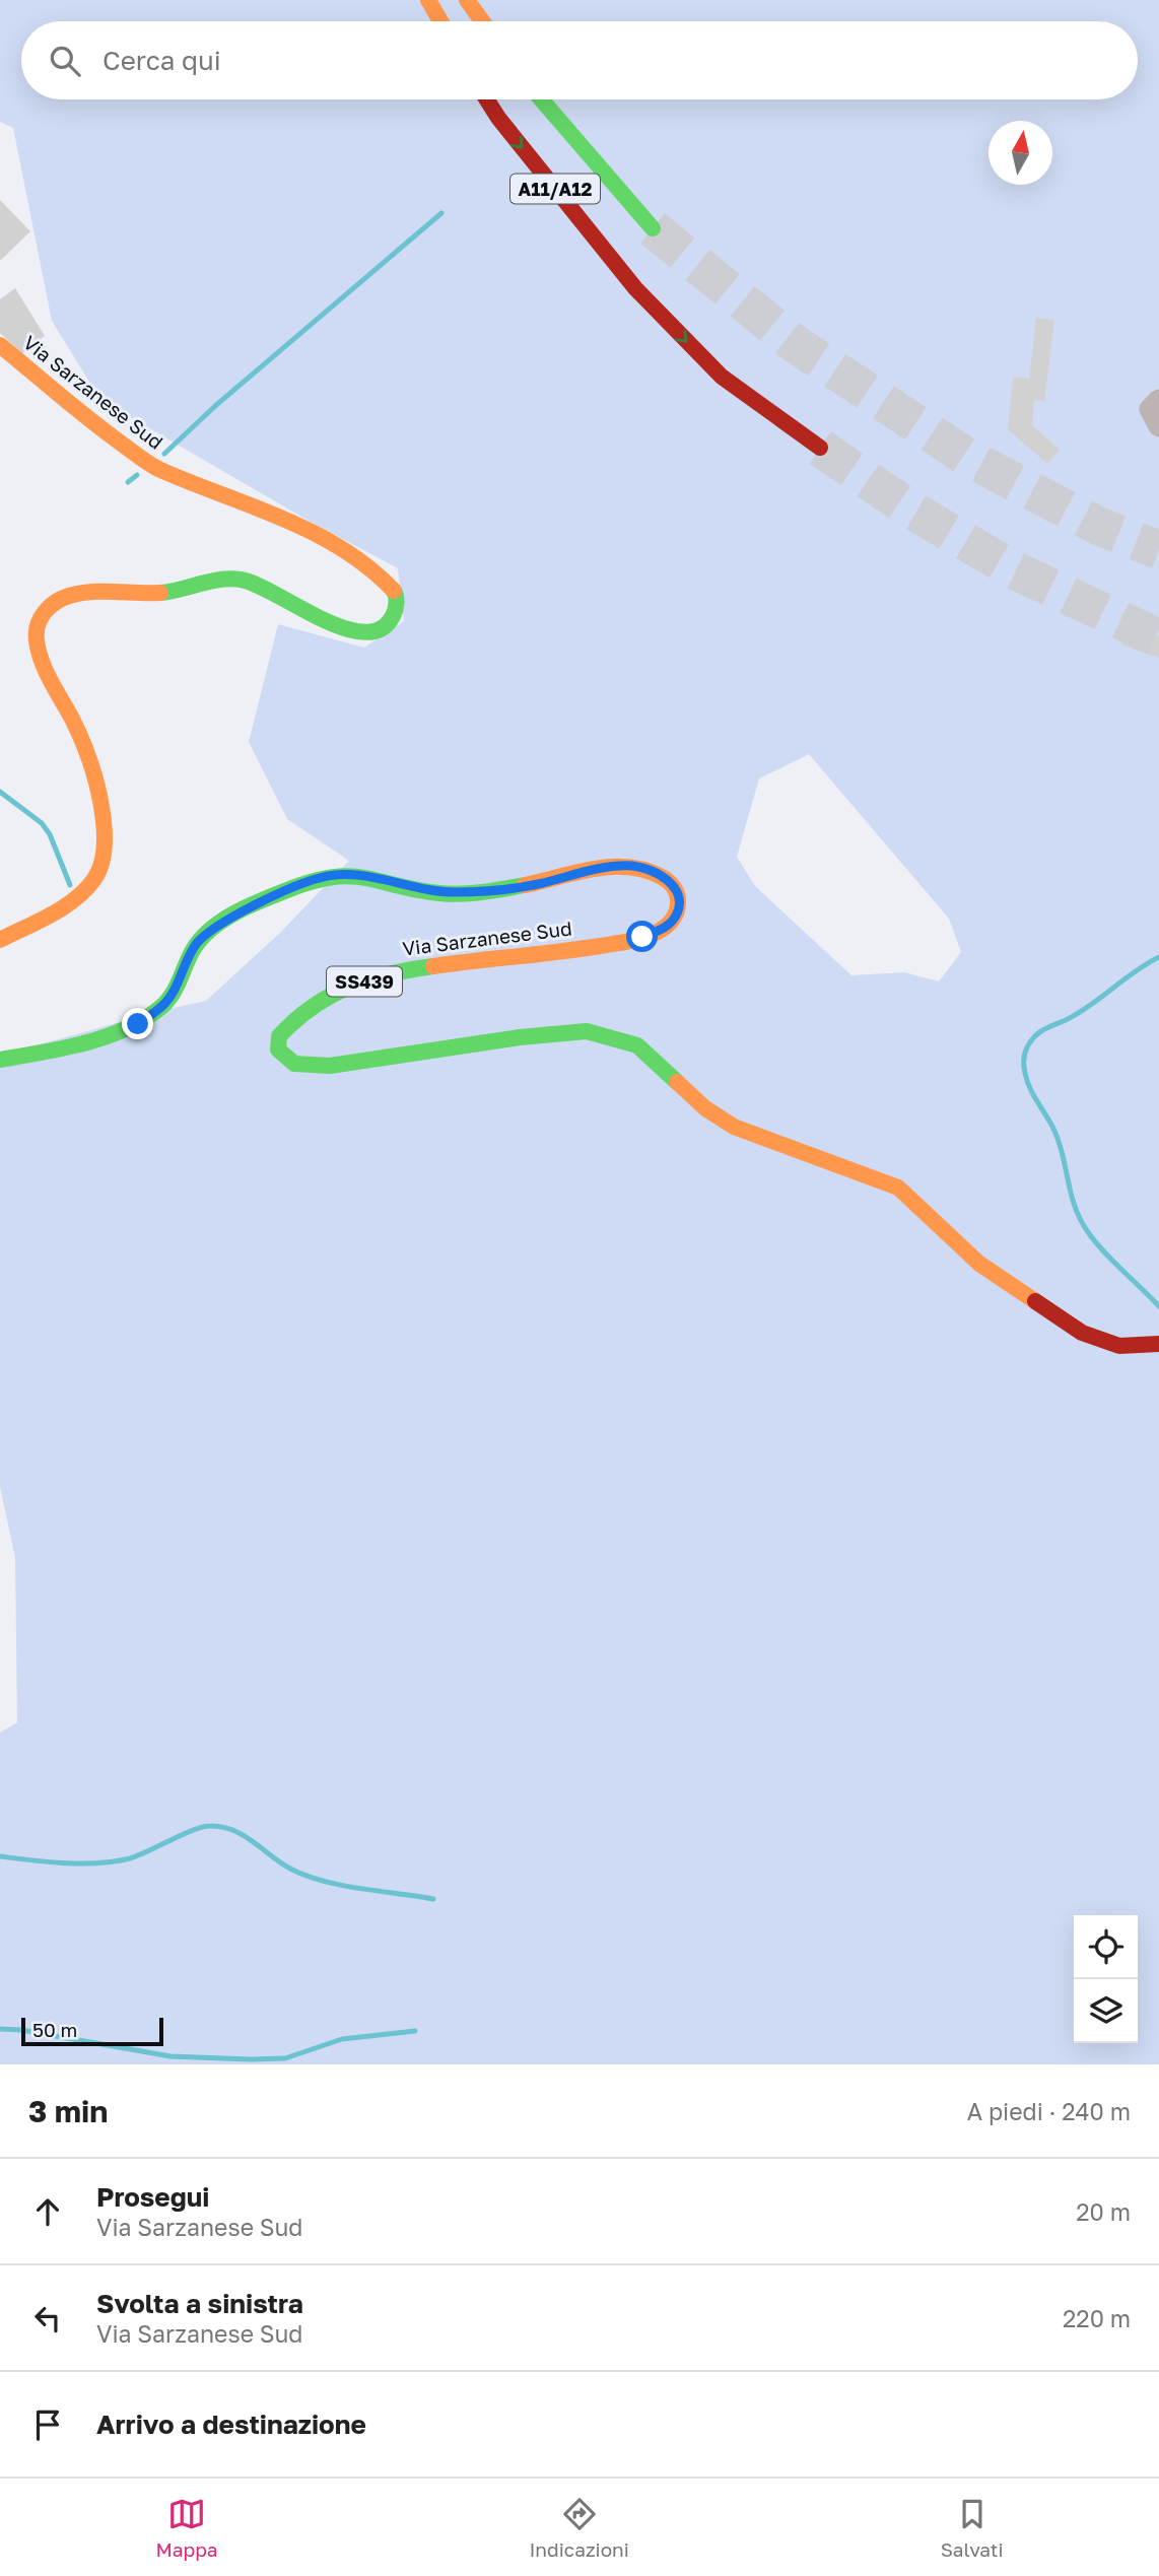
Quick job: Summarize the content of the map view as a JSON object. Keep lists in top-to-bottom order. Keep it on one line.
{"streets":{"main road":["A11/A12","Via Sarzanese Sud","SS439"]},"scale_bar":"50 m","north":"top","page":{"search":"Cerca qui","scale":"50 m","heading":["3 min","A piedi · 240 m"],"list":[["Prosegui","Via Sarzanese Sud","20 m"],["Svolta a sinistra","Via Sarzanese Sud","220 m"],"Arrivo a destinazione"],"nav":["Mappa","Indicazioni","Salvati"]}}
